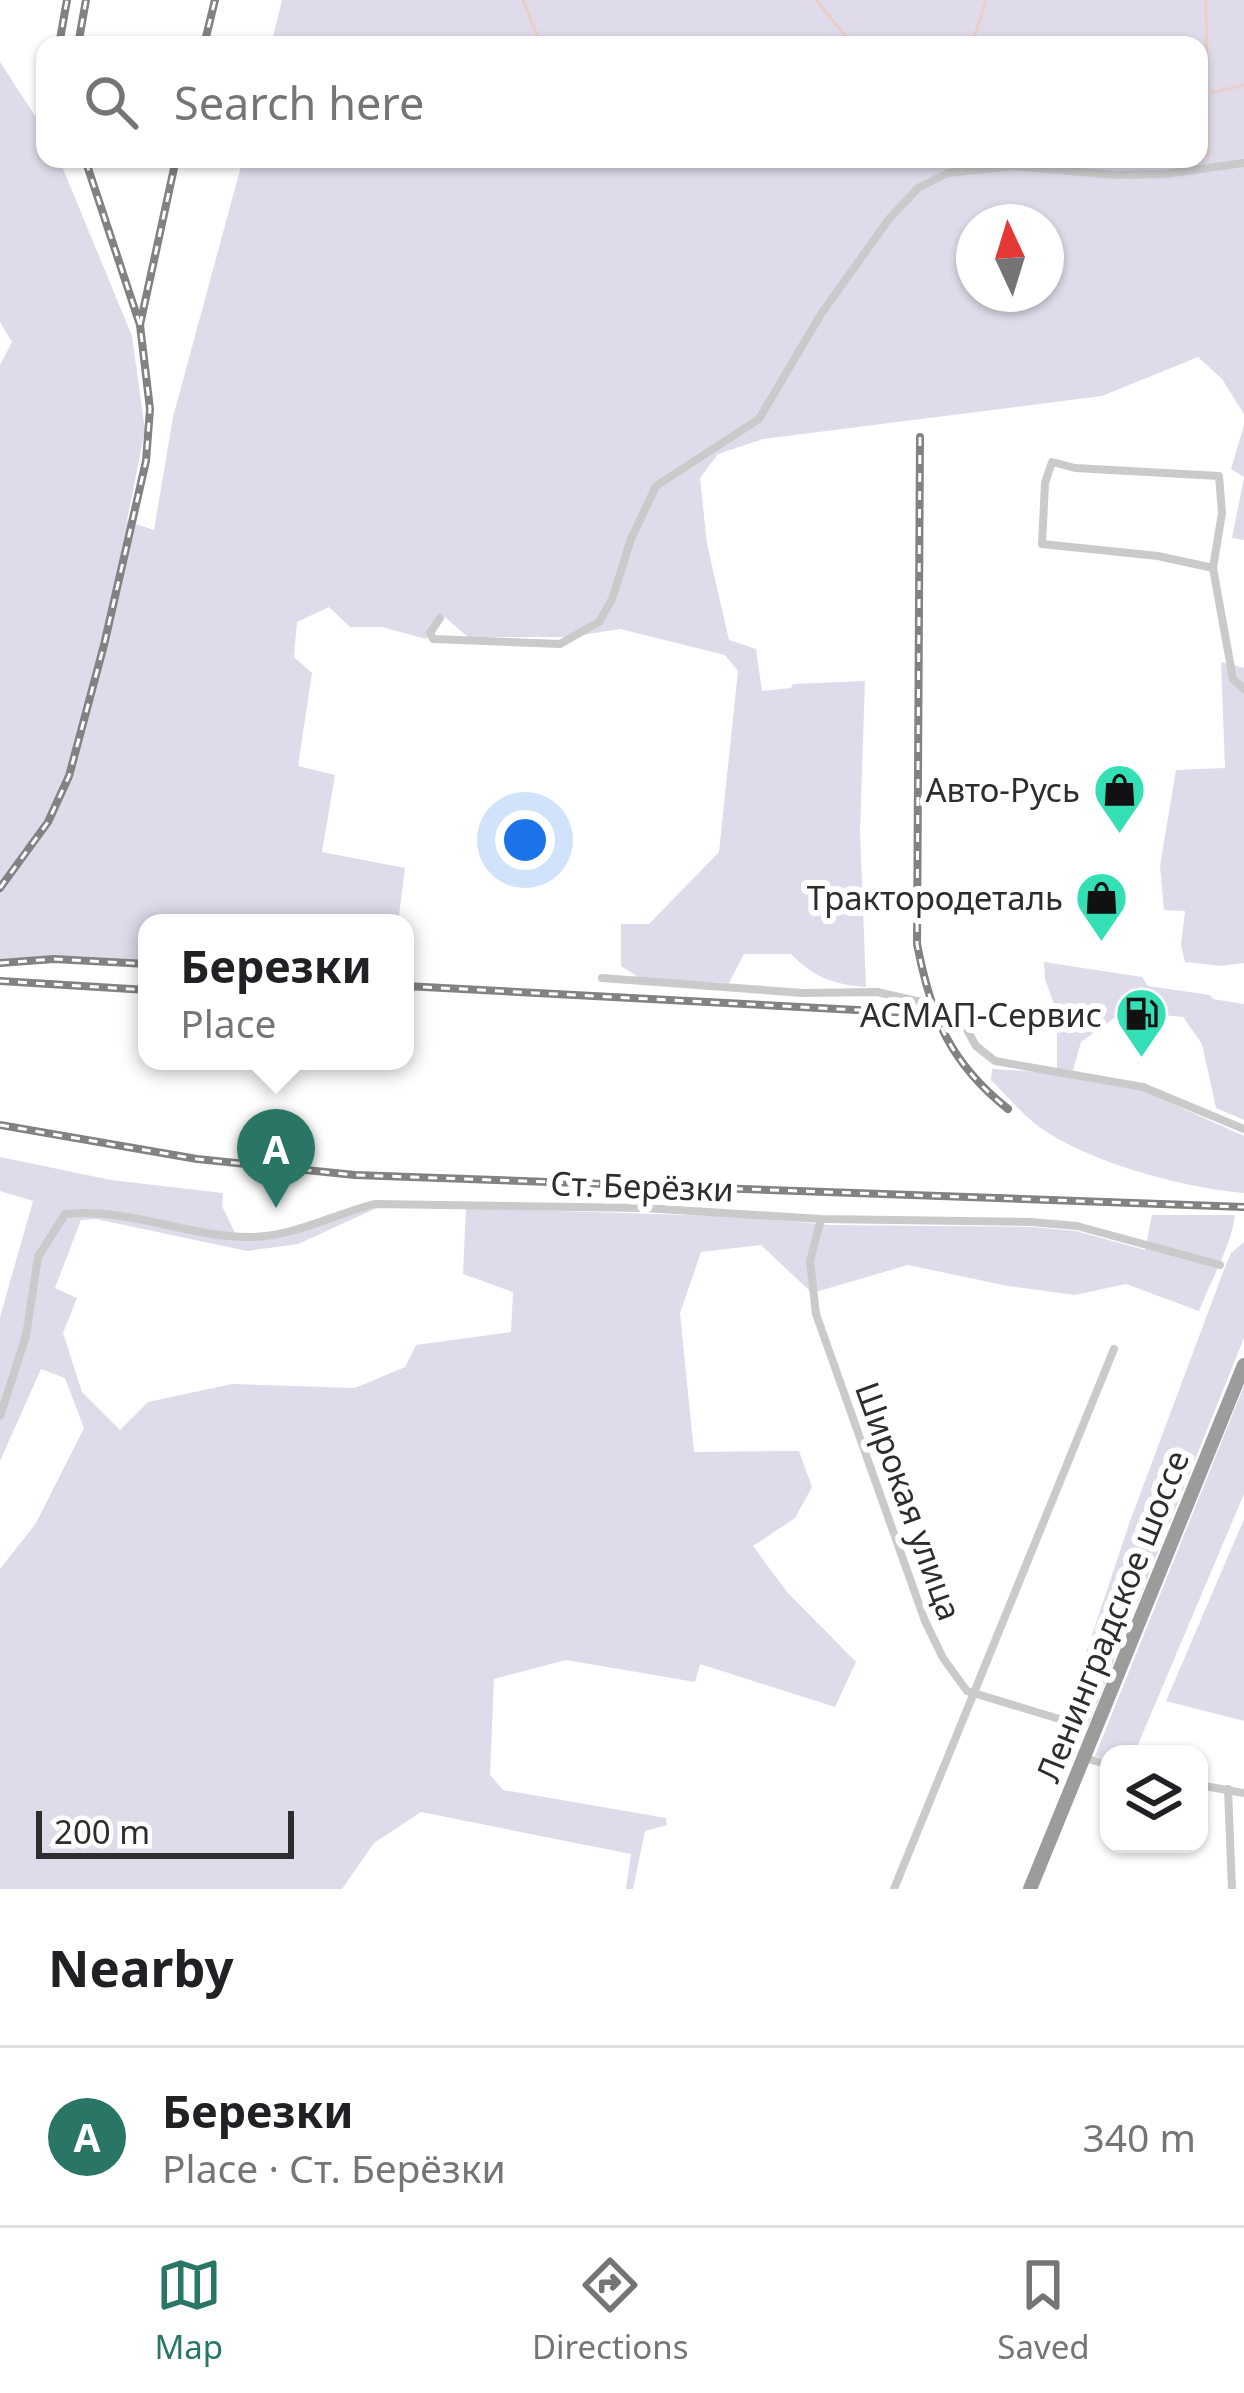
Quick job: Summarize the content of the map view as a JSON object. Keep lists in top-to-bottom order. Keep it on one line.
{"streets":{"highway":["Ленинградское шоссе"],"street":["Ст. Берёзки","Широкая улица"]},"crossings":[["Ст. Берёзки","Широкая улица"]],"places":{"shop":["Авто-Русь","Трактородеталь"],"fuel station":["АСМАП-Сервис"]},"scale_bar":"200 m","north":"top","page":{"search":"Search here","popup":["Березки","Place"],"pins":"A","scale":"200 m","heading":"Nearby","list":[{"mark":"A","name":"Березки","note":"Place · Ст. Берёзки","value":"340 m"}],"nav":["Map","Directions","Saved"]}}
